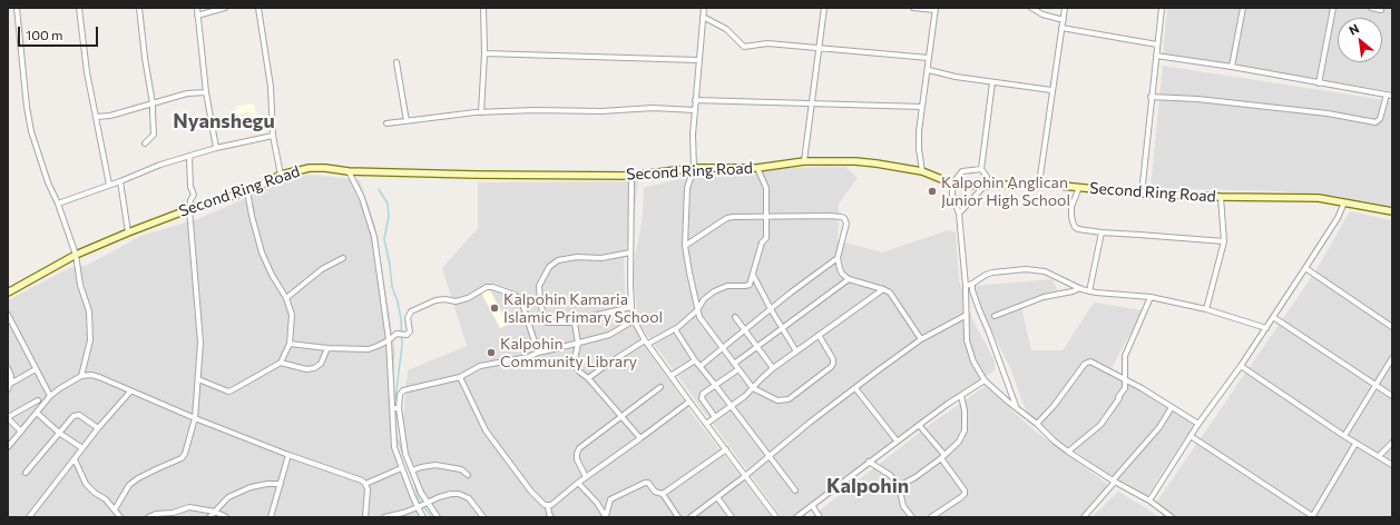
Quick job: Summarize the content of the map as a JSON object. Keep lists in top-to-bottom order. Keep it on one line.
{"streets":{"street":["Second Ring Road"]},"districts":["Nyanshegu","Kalpohin"],"places":["Kalpohin Anglican Junior High School","Kalpohin Kamaria Islamic Primary School","Kalpohin Community Library"],"scale_bar":"100 m","north":"top left"}
